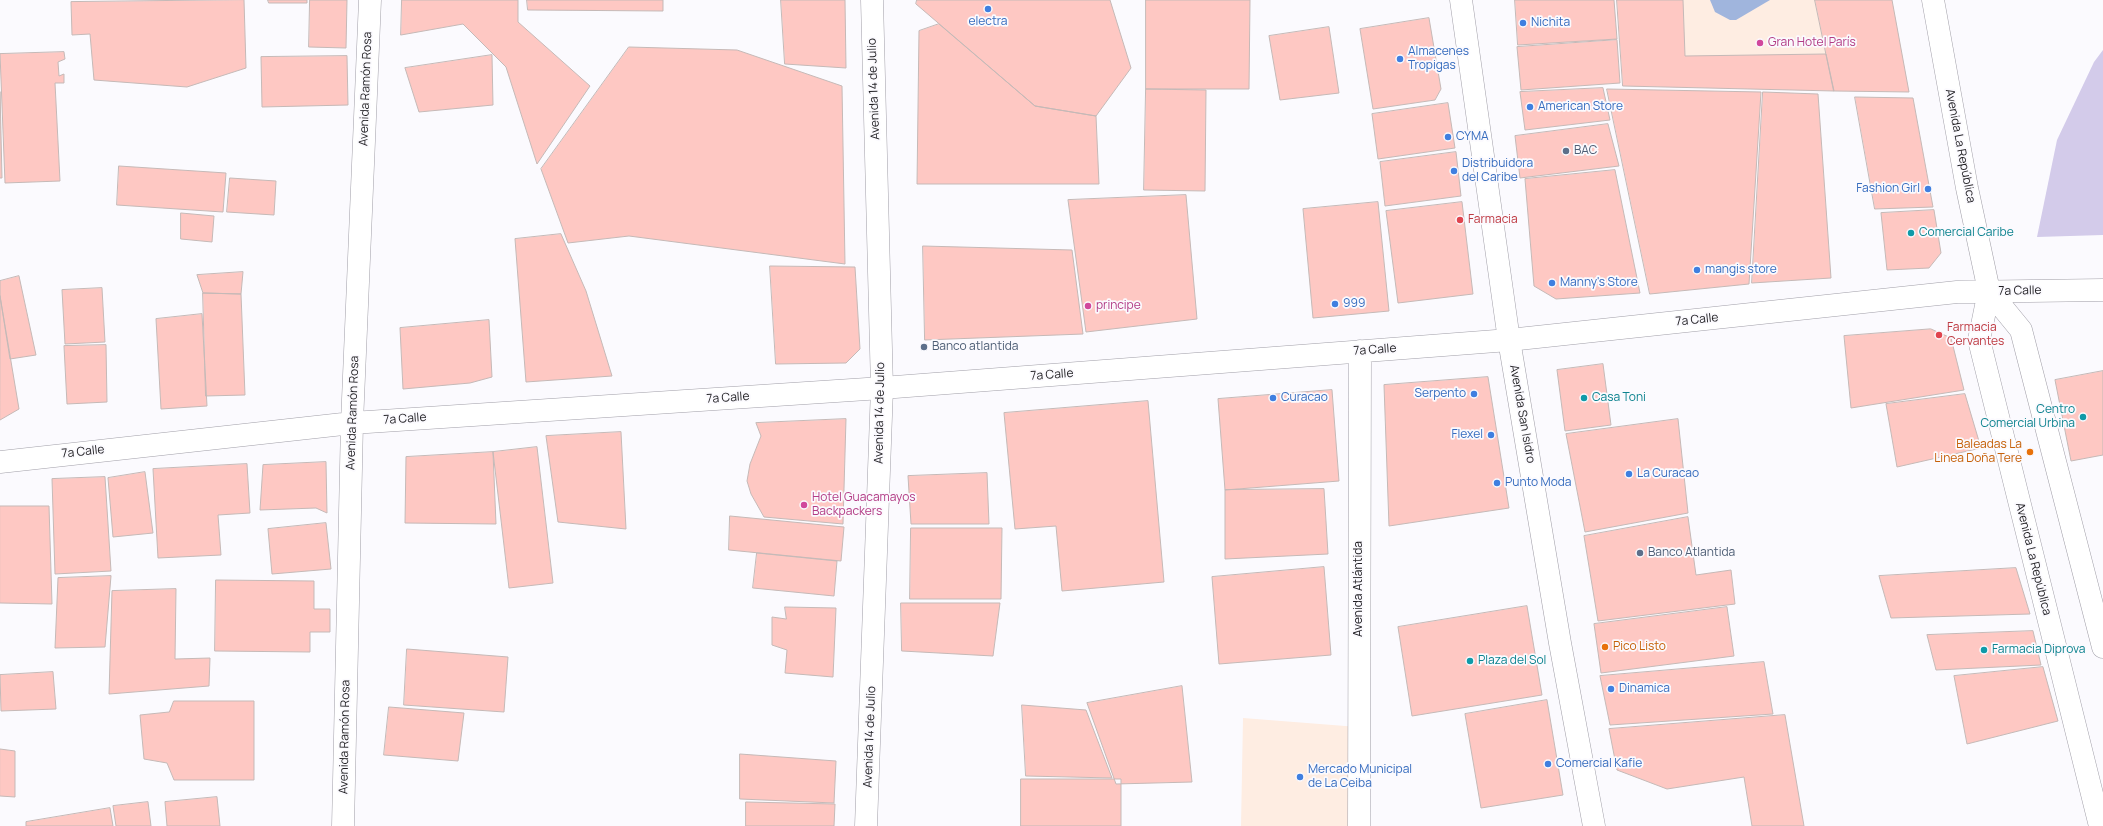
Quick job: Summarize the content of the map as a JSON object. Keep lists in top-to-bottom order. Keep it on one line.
{"streets":{"street":["Avenida Ramón Rosa","Avenida 14 de Julio","Avenida La República","7a Calle","Avenida San Isidro","Avenida Atlántida"]},"crossings":[["Avenida Ramón Rosa","7a Calle"],["Avenida 14 de Julio","7a Calle"],["Avenida La República","7a Calle"],["7a Calle","Avenida San Isidro"],["7a Calle","Avenida Atlántida"]],"places":["electra","Nichita","Gran Hotel París","Almacenes Tropigas","American Store","CYMA","BAC","Distribuidora del Caribe","Fashion Girl","Farmacia","Comercial Caribe","mangis store","Manny's Store","999","principe","Farmacia Cervantes","Banco atlantida","Serpento","Curacao","Casa Toni","Centro Comercial Urbina","Flexel","Baleadas La Linea Doña Tere","La Curacao","Punto Moda","Hotel Guacamayos Backpackers","Banco Atlantida","Pico Listo","Farmacia Diprova","Plaza del Sol","Dinamica","Comercial Kafie","Mercado Municipal de La Ceiba"]}
